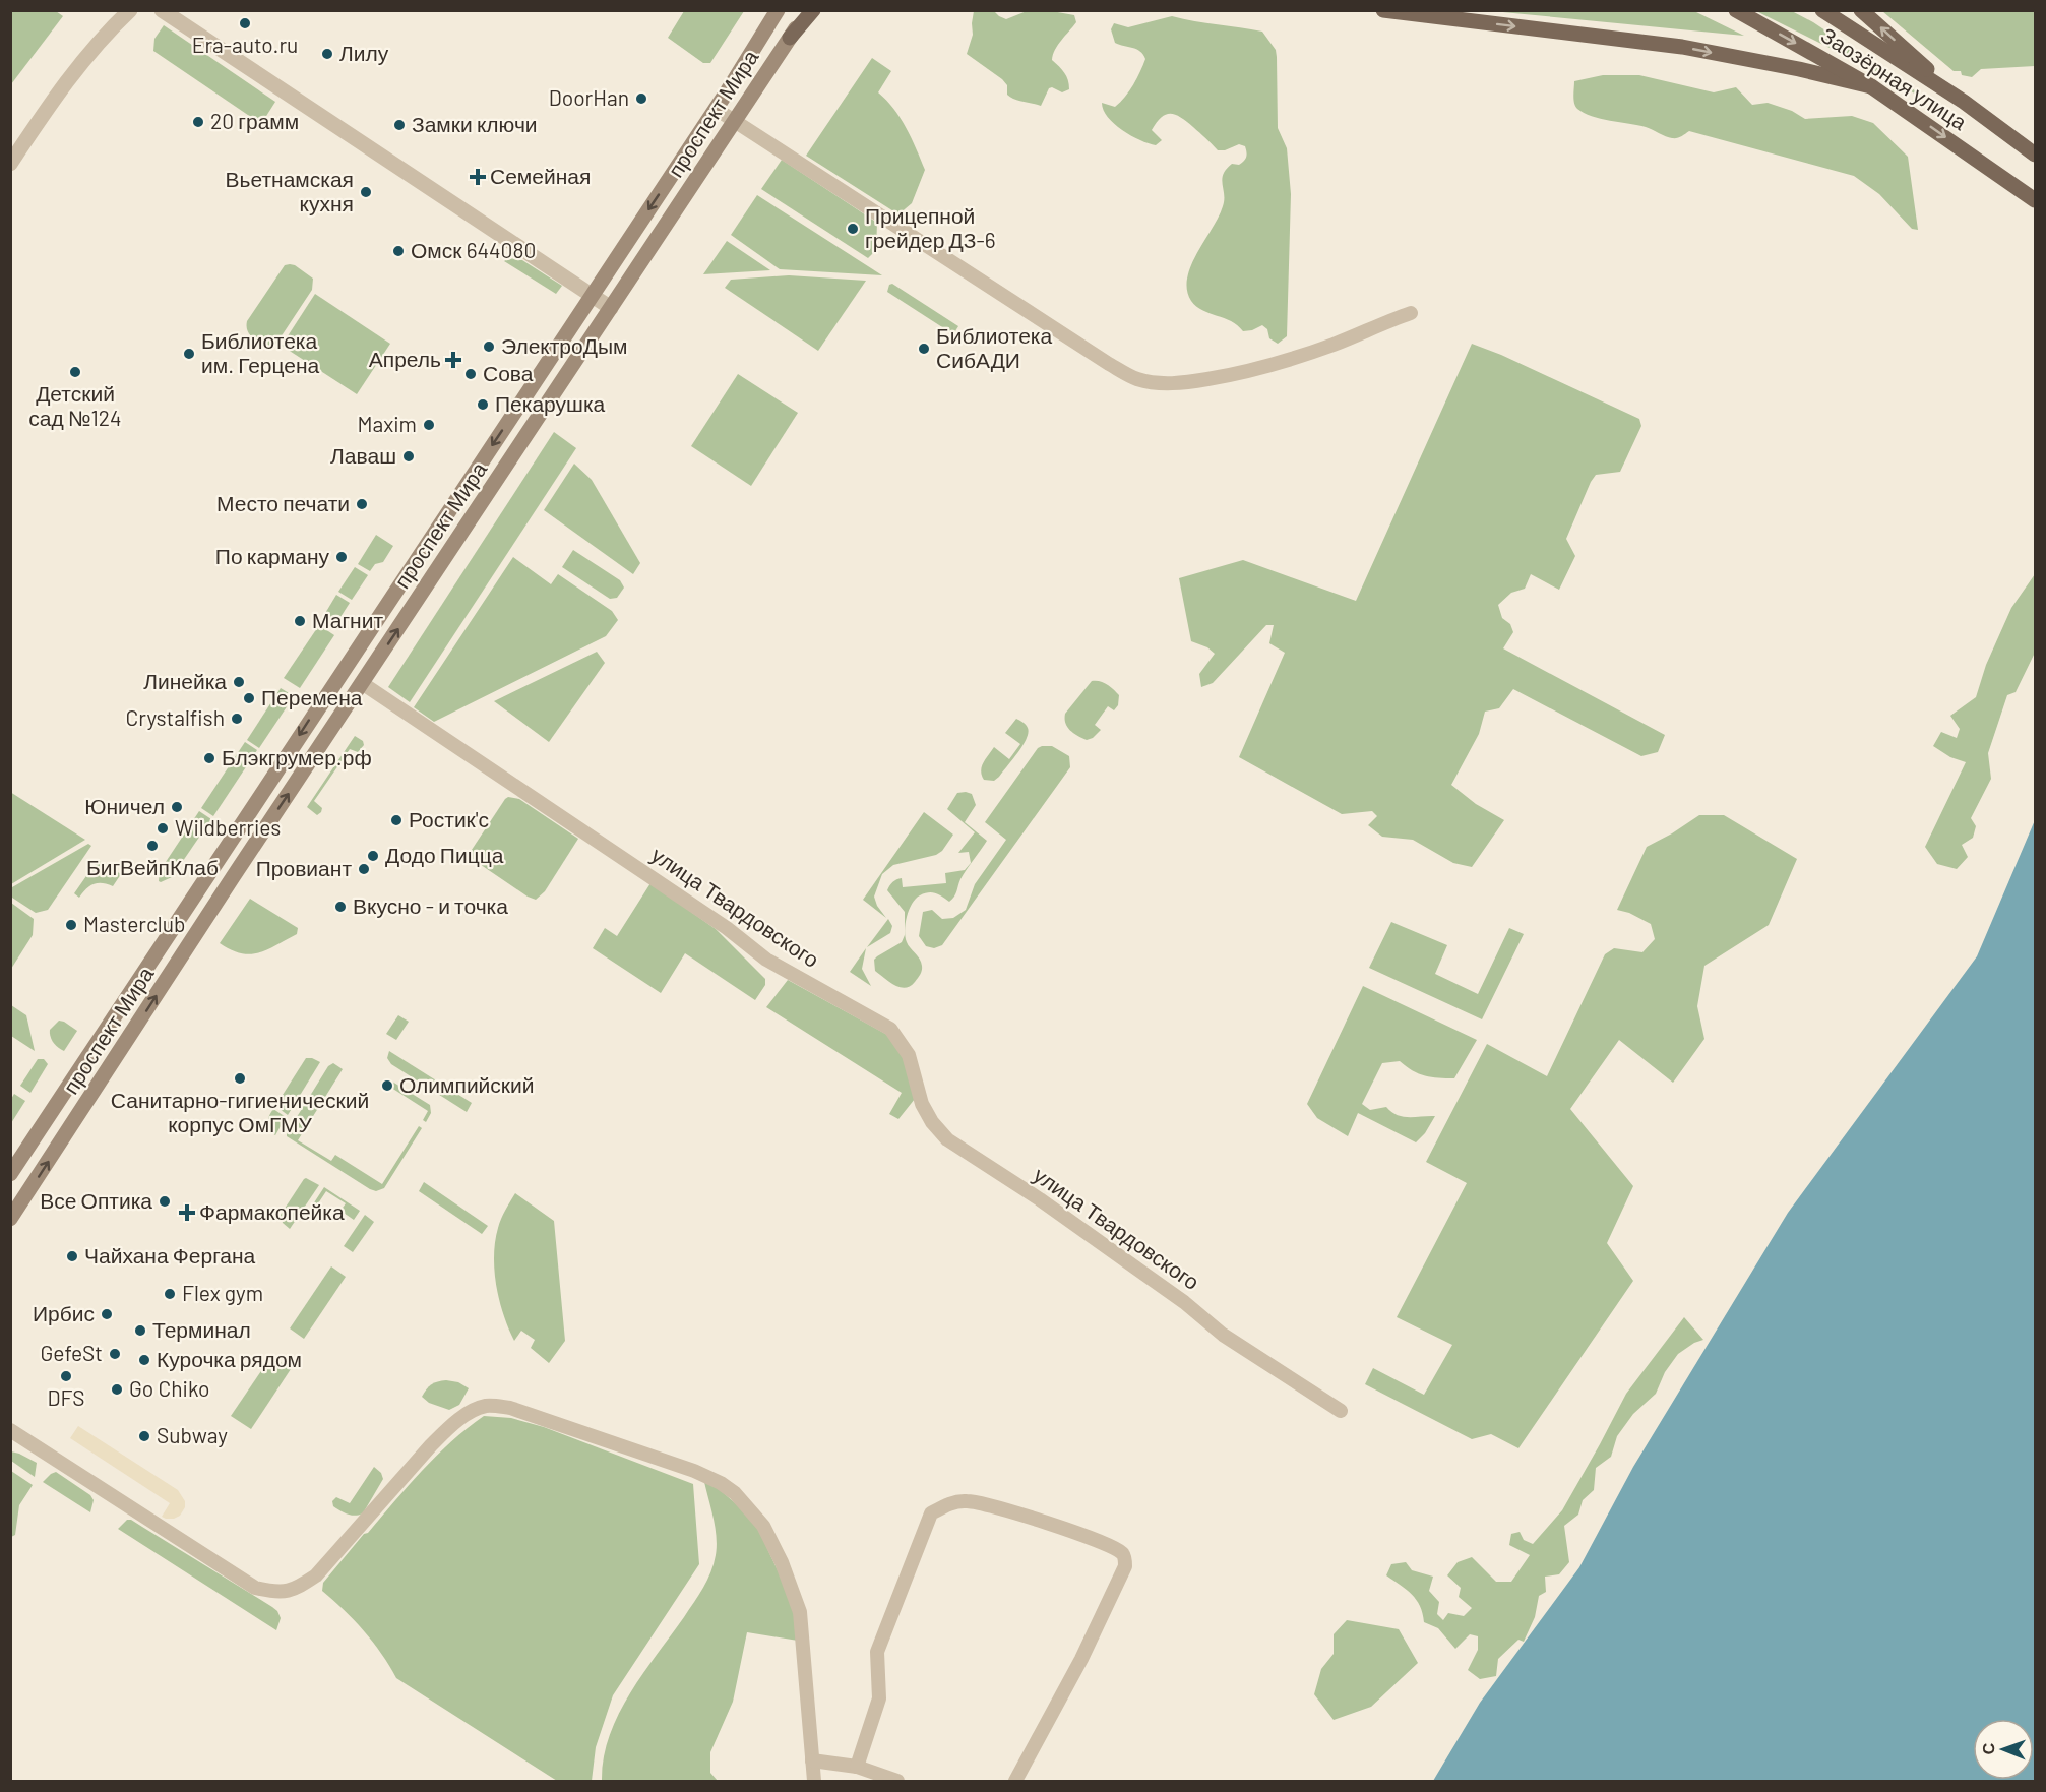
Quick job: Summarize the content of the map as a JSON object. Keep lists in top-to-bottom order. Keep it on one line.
{"streets":{"main road":["Заозёрная улица","проспект Мира"],"street":["улица Твардовского"]},"crossings":[["проспект Мира","улица Твардовского"]],"places":{"other":["Era-auto.ru","Лилу","DoorHan","20 грамм","Замки ключи","Вьетнамская кухня","Прицепной грейдер ДЗ-6","Омск 644080","ЭлектроДым","Библиотека СибАДИ","Библиотека им. Герцена","Детский сад №124","Сова","Пекарушка","Maxim","Лаваш","Место печати","По карману","Магнит","Линейка","Перемена","Crystalfish","Блэкгрумер.рф","Юничел","Ростик'с","Wildberries","БигВейпКлаб","Додо Пицца","Провиант","Вкусно - и точка","Masterclub","Санитарно-гигиенический корпус ОмГМУ","Олимпийский","Все Оптика","Чайхана Фергана","Flex gym","Ирбис","Терминал","GefeSt","Курочка рядом","DFS","Go Chiko","Subway"],"health":["Семейная","Апрель","Фармакопейка"]},"north":"left"}
